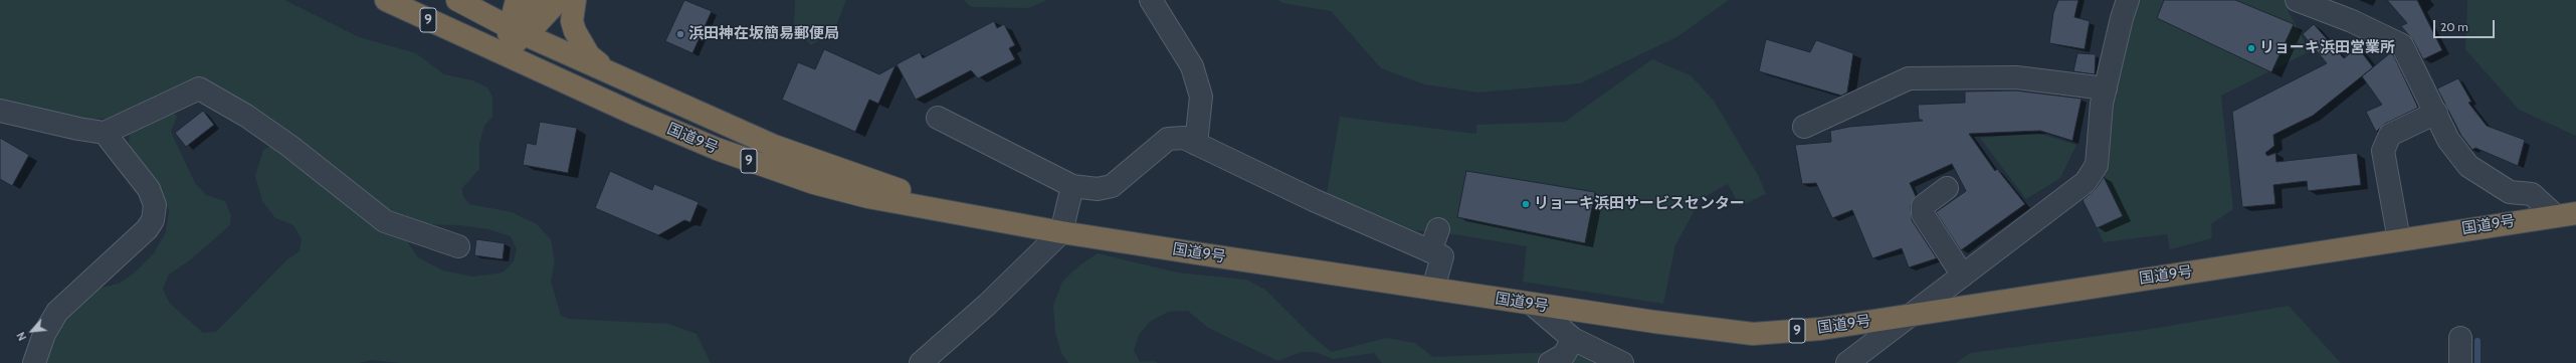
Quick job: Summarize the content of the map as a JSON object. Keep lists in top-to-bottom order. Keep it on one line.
{"streets":{"highway":["9","国道9号"]},"places":["浜田神在坂簡易郵便局","リョーキ浜田営業所","リョーキ浜田サービスセンター"],"scale_bar":"20 m","north":"bottom left"}
